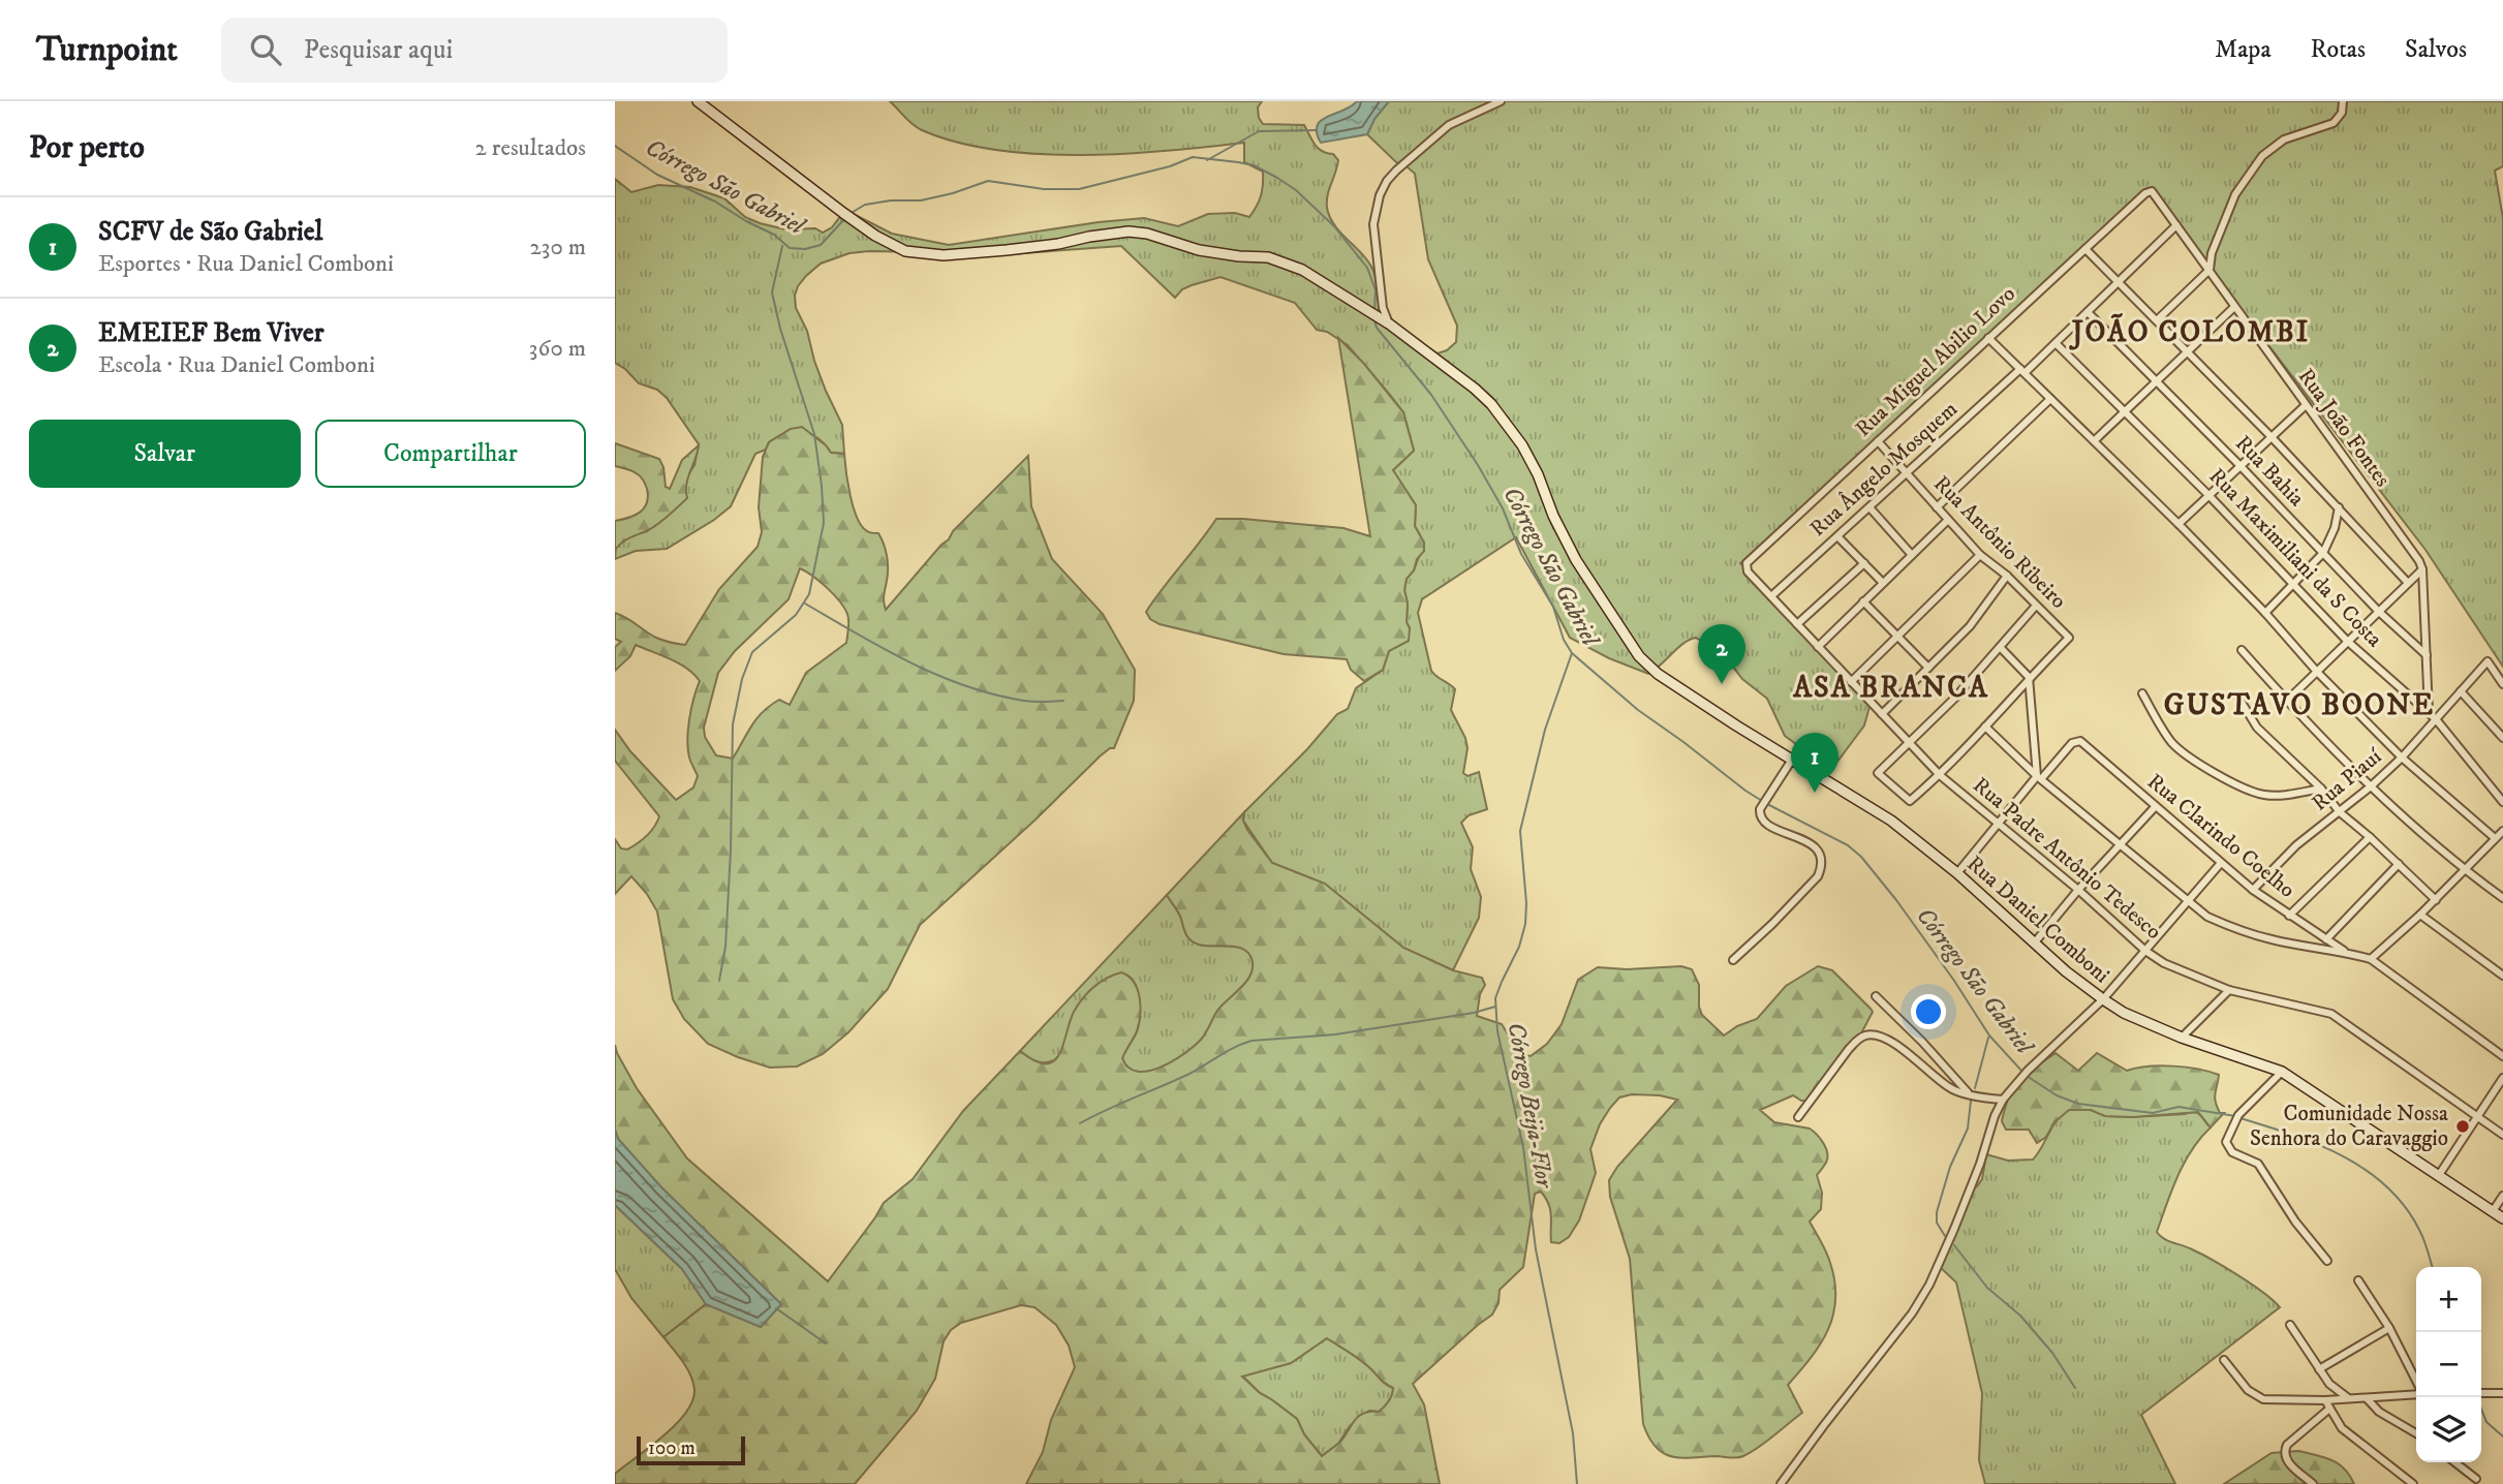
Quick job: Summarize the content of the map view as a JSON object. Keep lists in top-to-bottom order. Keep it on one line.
{"streets":{"street":["Rua Miguel Abilio Lovo","Rua João Fontes","Rua Ângelo Mosquem","Rua Bahia","Rua Antônio Ribeiro","Rua Maximiliani da S Costa","Rua Piauí","Rua Clarindo Coelho","Rua Padre Antônio Tedesco","Rua Daniel Comboni"]},"crossings":[["Rua Miguel Abilio Lovo","Rua João Fontes"],["Rua Miguel Abilio Lovo","Rua Antônio Ribeiro"],["Rua Miguel Abilio Lovo","Rua Padre Antônio Tedesco"],["Rua João Fontes","Rua Ângelo Mosquem"],["Rua João Fontes","Rua Bahia"],["Rua João Fontes","Rua Maximiliani da S Costa"],["Rua Ângelo Mosquem","Rua Bahia"],["Rua Ângelo Mosquem","Rua Antônio Ribeiro"],["Rua Ângelo Mosquem","Rua Maximiliani da S Costa"],["Rua Ângelo Mosquem","Rua Padre Antônio Tedesco"],["Rua Maximiliani da S Costa","Rua Piauí"],["Rua Piauí","Rua Clarindo Coelho"]],"districts":["JOÃO COLOMBI","ASA BRANCA","GUSTAVO BOONE"],"water":["Córrego São Gabriel","Córrego Beija-Flor"],"places":["Comunidade Nossa Senhora do Caravaggio"],"scale_bar":"100 m","page":{"header":"Turnpoint","search":"Pesquisar aqui","nav":["Mapa","Rotas","Salvos"],"heading":["Por perto","2 resultados"],"list":[{"mark":"1","name":"SCFV de São Gabriel","note":"Esportes · Rua Daniel Comboni","value":"230 m"},{"mark":"2","name":"EMEIEF Bem Viver","note":"Escola · Rua Daniel Comboni","value":"360 m"}],"buttons":["Salvar","Compartilhar"],"pins":["2","1"],"map_buttons":["+","−"],"scale":"100 m"}}
